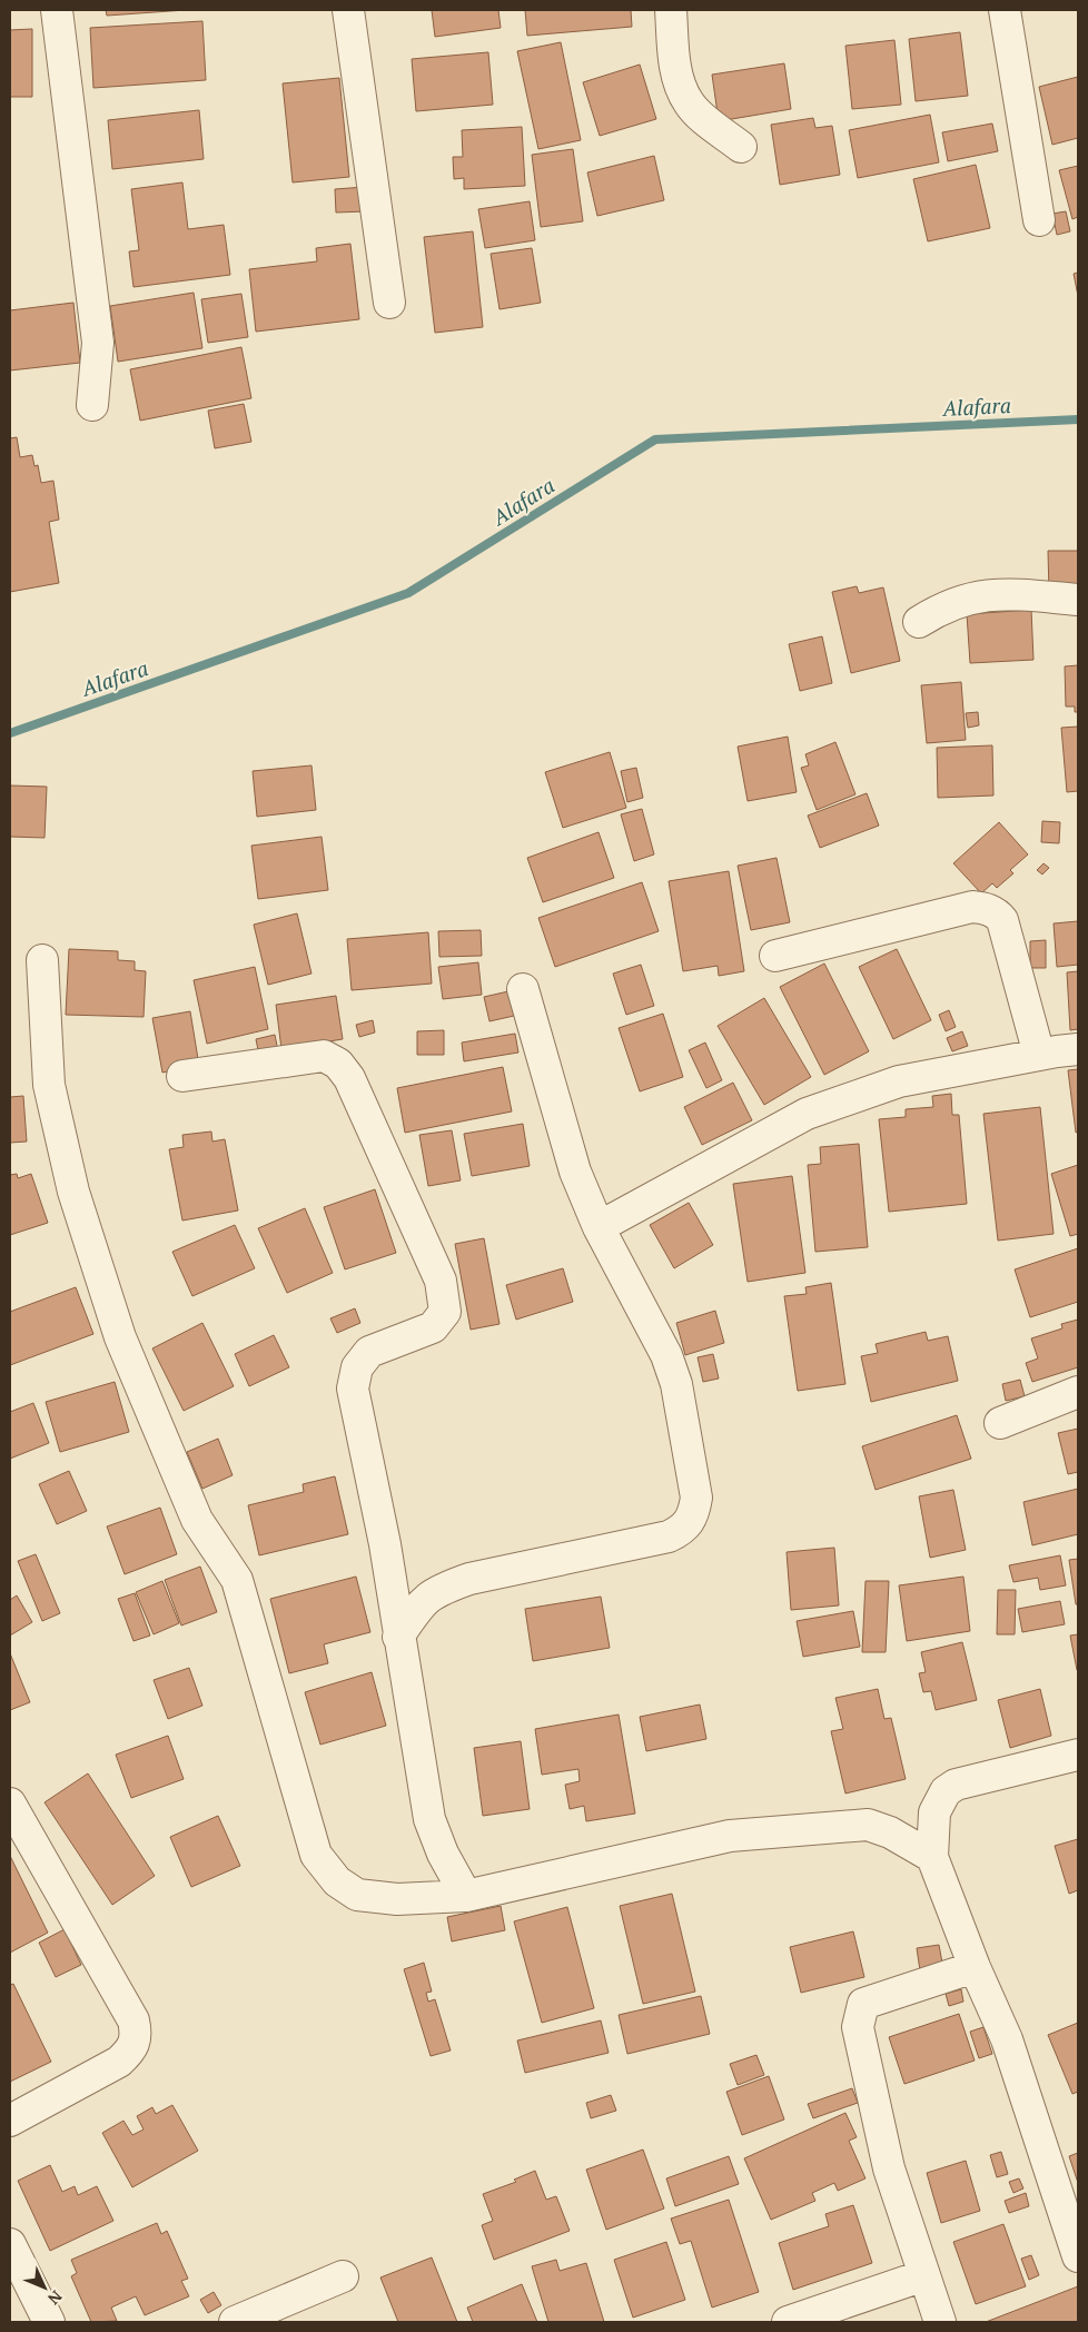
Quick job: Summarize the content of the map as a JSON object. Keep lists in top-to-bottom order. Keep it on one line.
{"water":["Alafara"],"north":"bottom right"}
